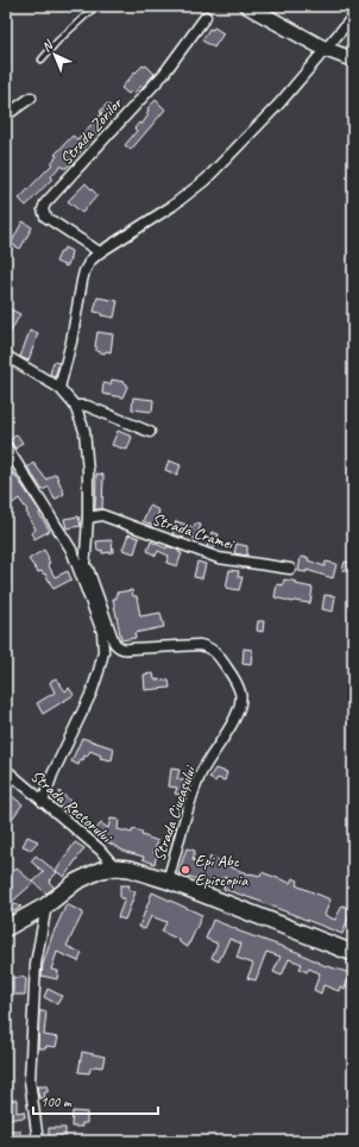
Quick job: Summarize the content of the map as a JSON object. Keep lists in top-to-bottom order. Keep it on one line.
{"streets":{"street":["Strada Zorilor","Strada Cramei","Strada Rectorului","Strada Ciucașului"]},"places":["Epi Abc Episcopia"],"scale_bar":"100 m","north":"top left"}
